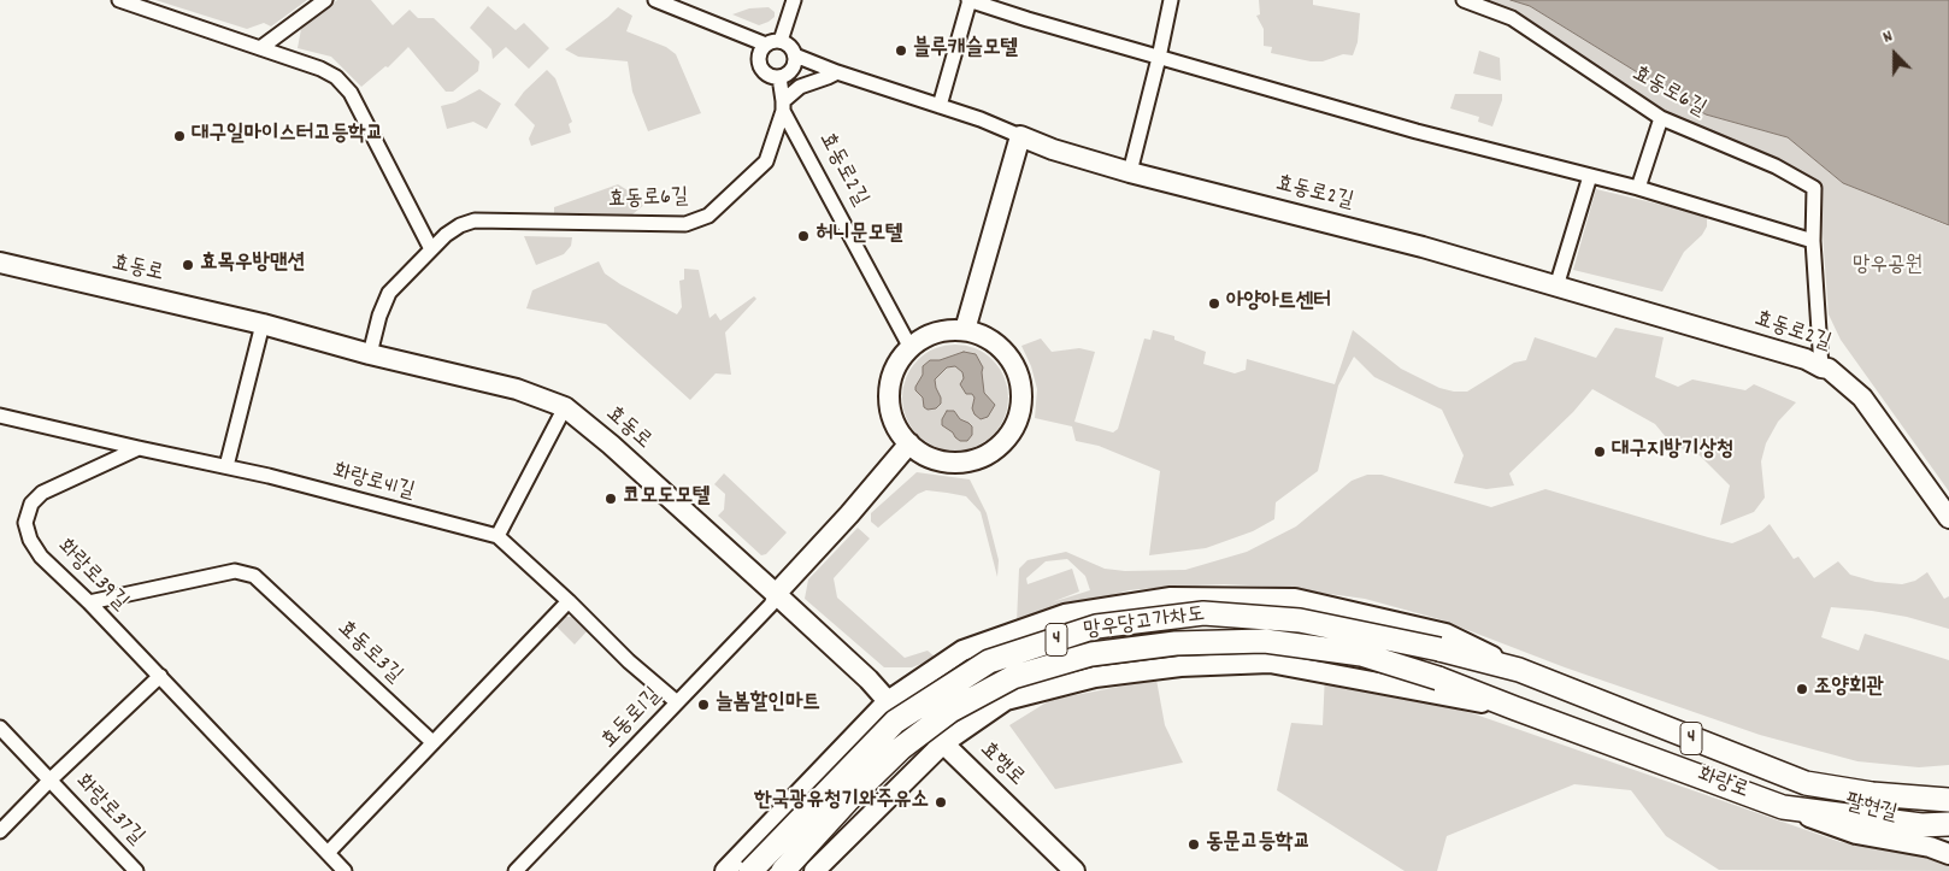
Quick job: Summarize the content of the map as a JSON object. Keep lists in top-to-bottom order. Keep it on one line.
{"streets":{"main road":["효동로2길","효동로","망우당고가차도","4","효행로","화랑로","팔현길"],"street":["효동로6길","화랑로41길","화랑로39길","효동로3길","효동로1길","화랑로37길"]},"crossings":[["효동로6길","효동로2길"],["효동로6길","효동로"],["효동로","효동로1길"],["효동로","효행로"],["화랑로41길","화랑로39길"],["화랑로41길","효동로1길"],["화랑로39길","효동로3길"],["화랑로39길","화랑로37길"],["망우당고가차도","화랑로"],["화랑로","팔현길"]],"parks":["망우공원"],"places":["블루캐슬모텔","대구일마이스터고등학교","허니문모텔","효목우방맨션","아양아트센터","대구지방기상청","코모도모텔","조양회관","늘봄할인마트","한국광유청기와주유소","동문고등학교"],"north":"top"}
